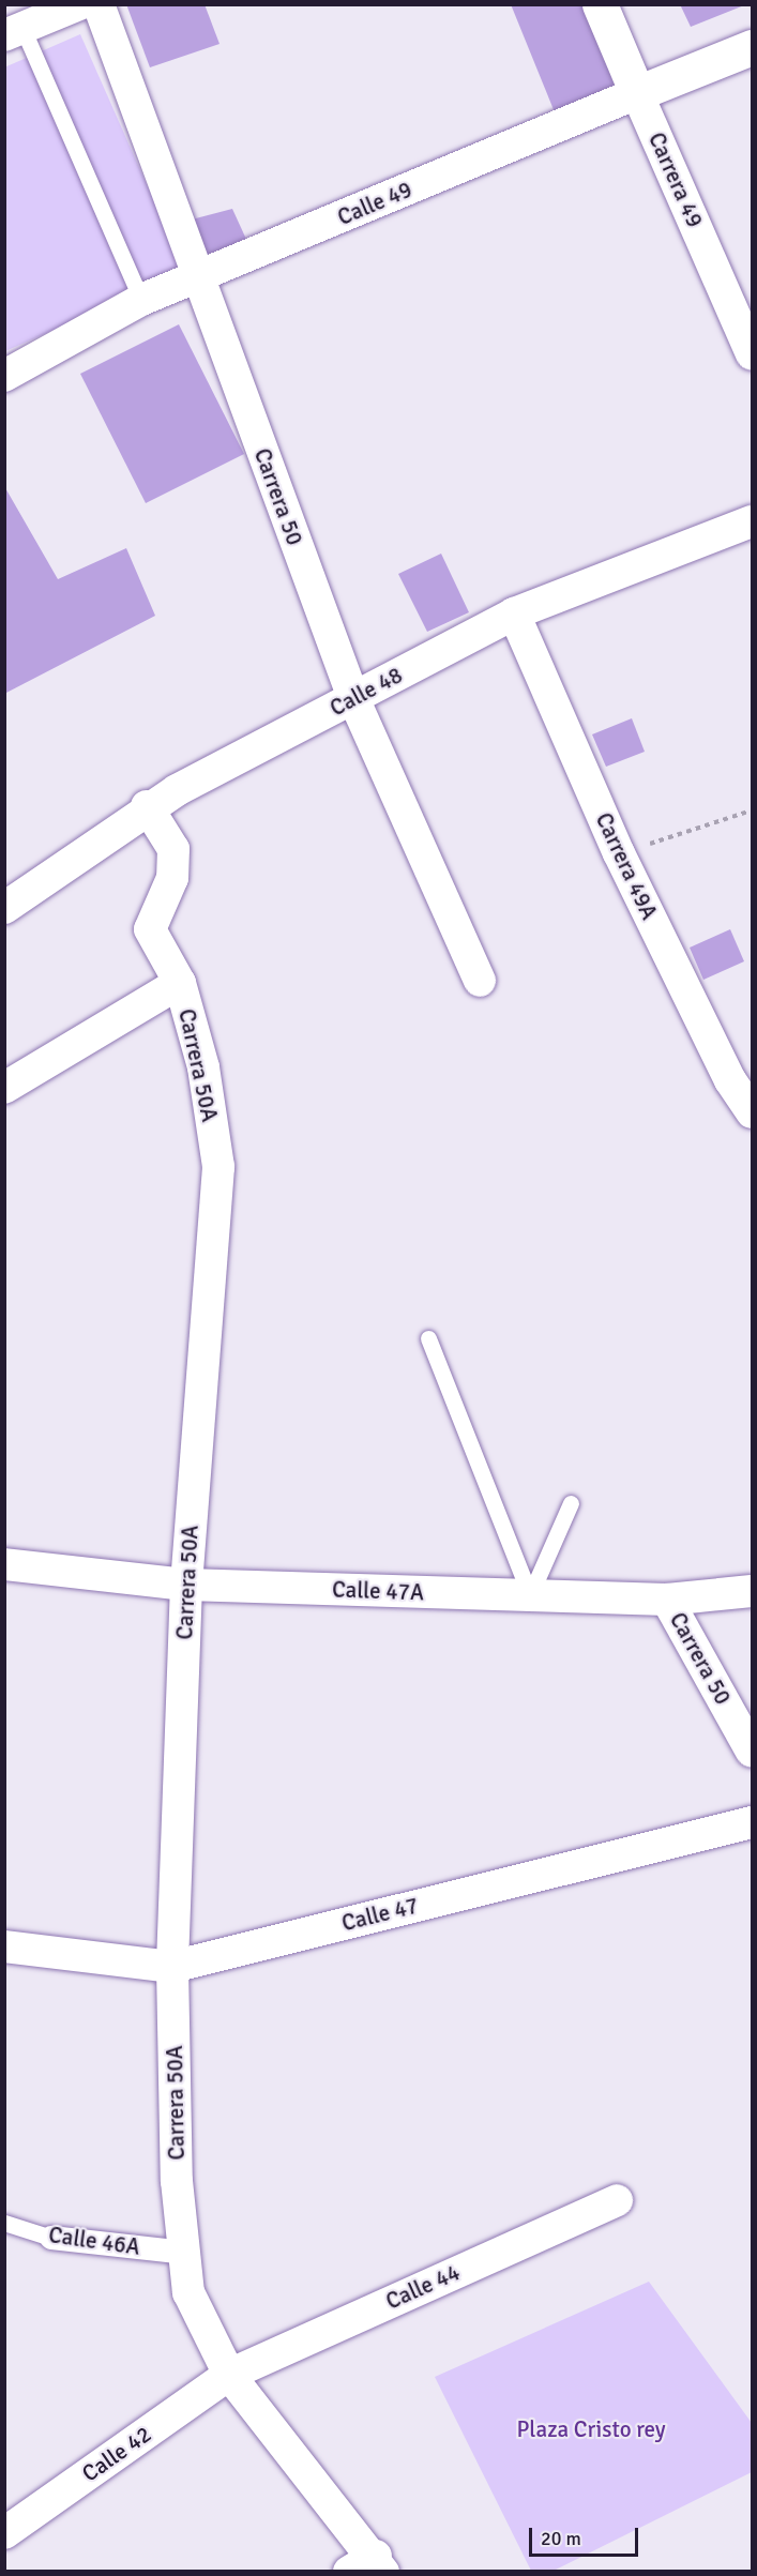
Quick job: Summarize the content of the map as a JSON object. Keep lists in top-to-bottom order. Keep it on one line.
{"streets":{"street":["Carrera 49","Calle 49","Carrera 50","Calle 48","Carrera 49A","Carrera 50A","Calle 47A","Calle 47","Calle 46A","Calle 44","Calle 42"]},"crossings":[["Carrera 49","Calle 49"],["Calle 49","Carrera 50"],["Carrera 50","Calle 48"],["Carrera 50","Calle 47A"],["Calle 48","Carrera 49A"],["Calle 48","Carrera 50A"],["Carrera 50A","Calle 47A"],["Carrera 50A","Calle 47"],["Carrera 50A","Calle 46A"],["Carrera 50A","Calle 44"],["Carrera 50A","Calle 42"],["Calle 44","Calle 42"]],"parks":["Plaza Cristo rey"],"scale_bar":"20 m"}
